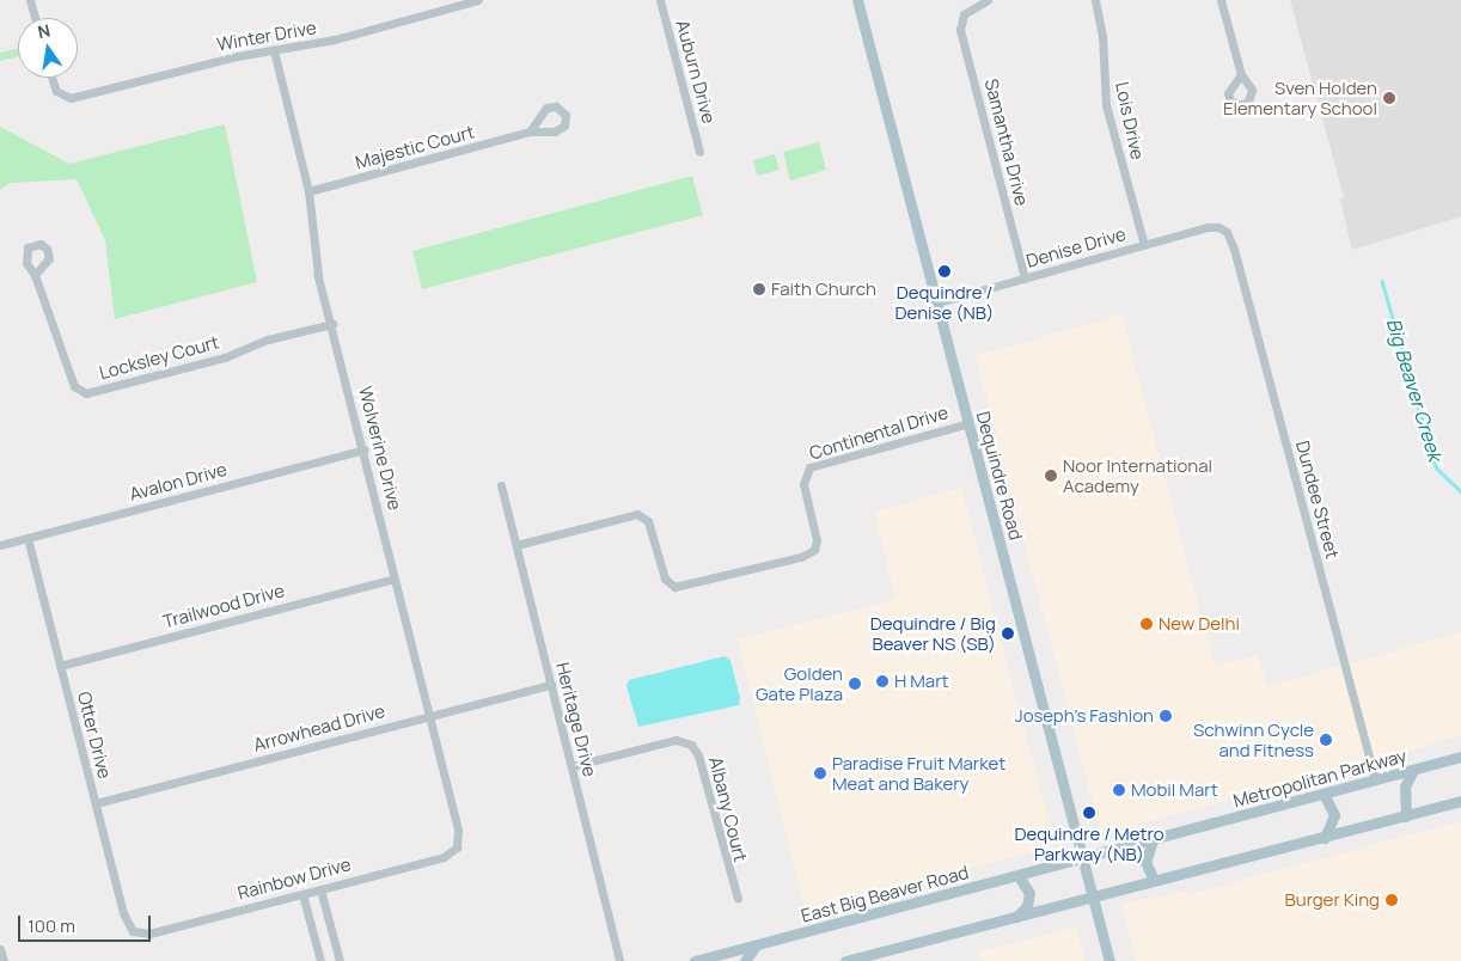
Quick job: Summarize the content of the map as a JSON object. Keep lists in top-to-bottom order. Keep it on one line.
{"streets":{"main road":["Dequindre Road","Metropolitan Parkway","East Big Beaver Road"],"street":["Winter Drive","Auburn Drive","Lois Drive","Samantha Drive","Majestic Court","Denise Drive","Locksley Court","Continental Drive","Wolverine Drive","Avalon Drive","Dundee Street","Trailwood Drive","Heritage Drive","Arrowhead Drive","Otter Drive","Albany Court","Rainbow Drive"]},"crossings":[["Winter Drive","Wolverine Drive"],["Lois Drive","Denise Drive"],["Samantha Drive","Denise Drive"],["Majestic Court","Wolverine Drive"],["Denise Drive","Dequindre Road"],["Denise Drive","Dundee Street"],["Locksley Court","Wolverine Drive"],["Continental Drive","Dequindre Road"],["Continental Drive","Heritage Drive"],["Wolverine Drive","Avalon Drive"],["Wolverine Drive","Trailwood Drive"],["Wolverine Drive","Arrowhead Drive"],["Wolverine Drive","Rainbow Drive"],["Dequindre Road","Metropolitan Parkway"],["Dequindre Road","East Big Beaver Road"],["Avalon Drive","Otter Drive"],["Dundee Street","Metropolitan Parkway"],["Trailwood Drive","Otter Drive"],["Heritage Drive","Arrowhead Drive"],["Heritage Drive","Albany Court"],["Arrowhead Drive","Otter Drive"],["Otter Drive","Rainbow Drive"],["Metropolitan Parkway","East Big Beaver Road"]],"water":["Big Beaver Creek"],"places":["Sven Holden Elementary School","Dequindre / Denise (NB)","Faith Church","Noor International Academy","New Delhi","Dequindre / Big Beaver NS (SB)","H Mart","Golden Gate Plaza","Joseph's Fashion","Schwinn Cycle and Fitness","Paradise Fruit Market Meat and Bakery","Mobil Mart","Dequindre / Metro Parkway (NB)","Burger King"],"scale_bar":"100 m","north":"top"}
